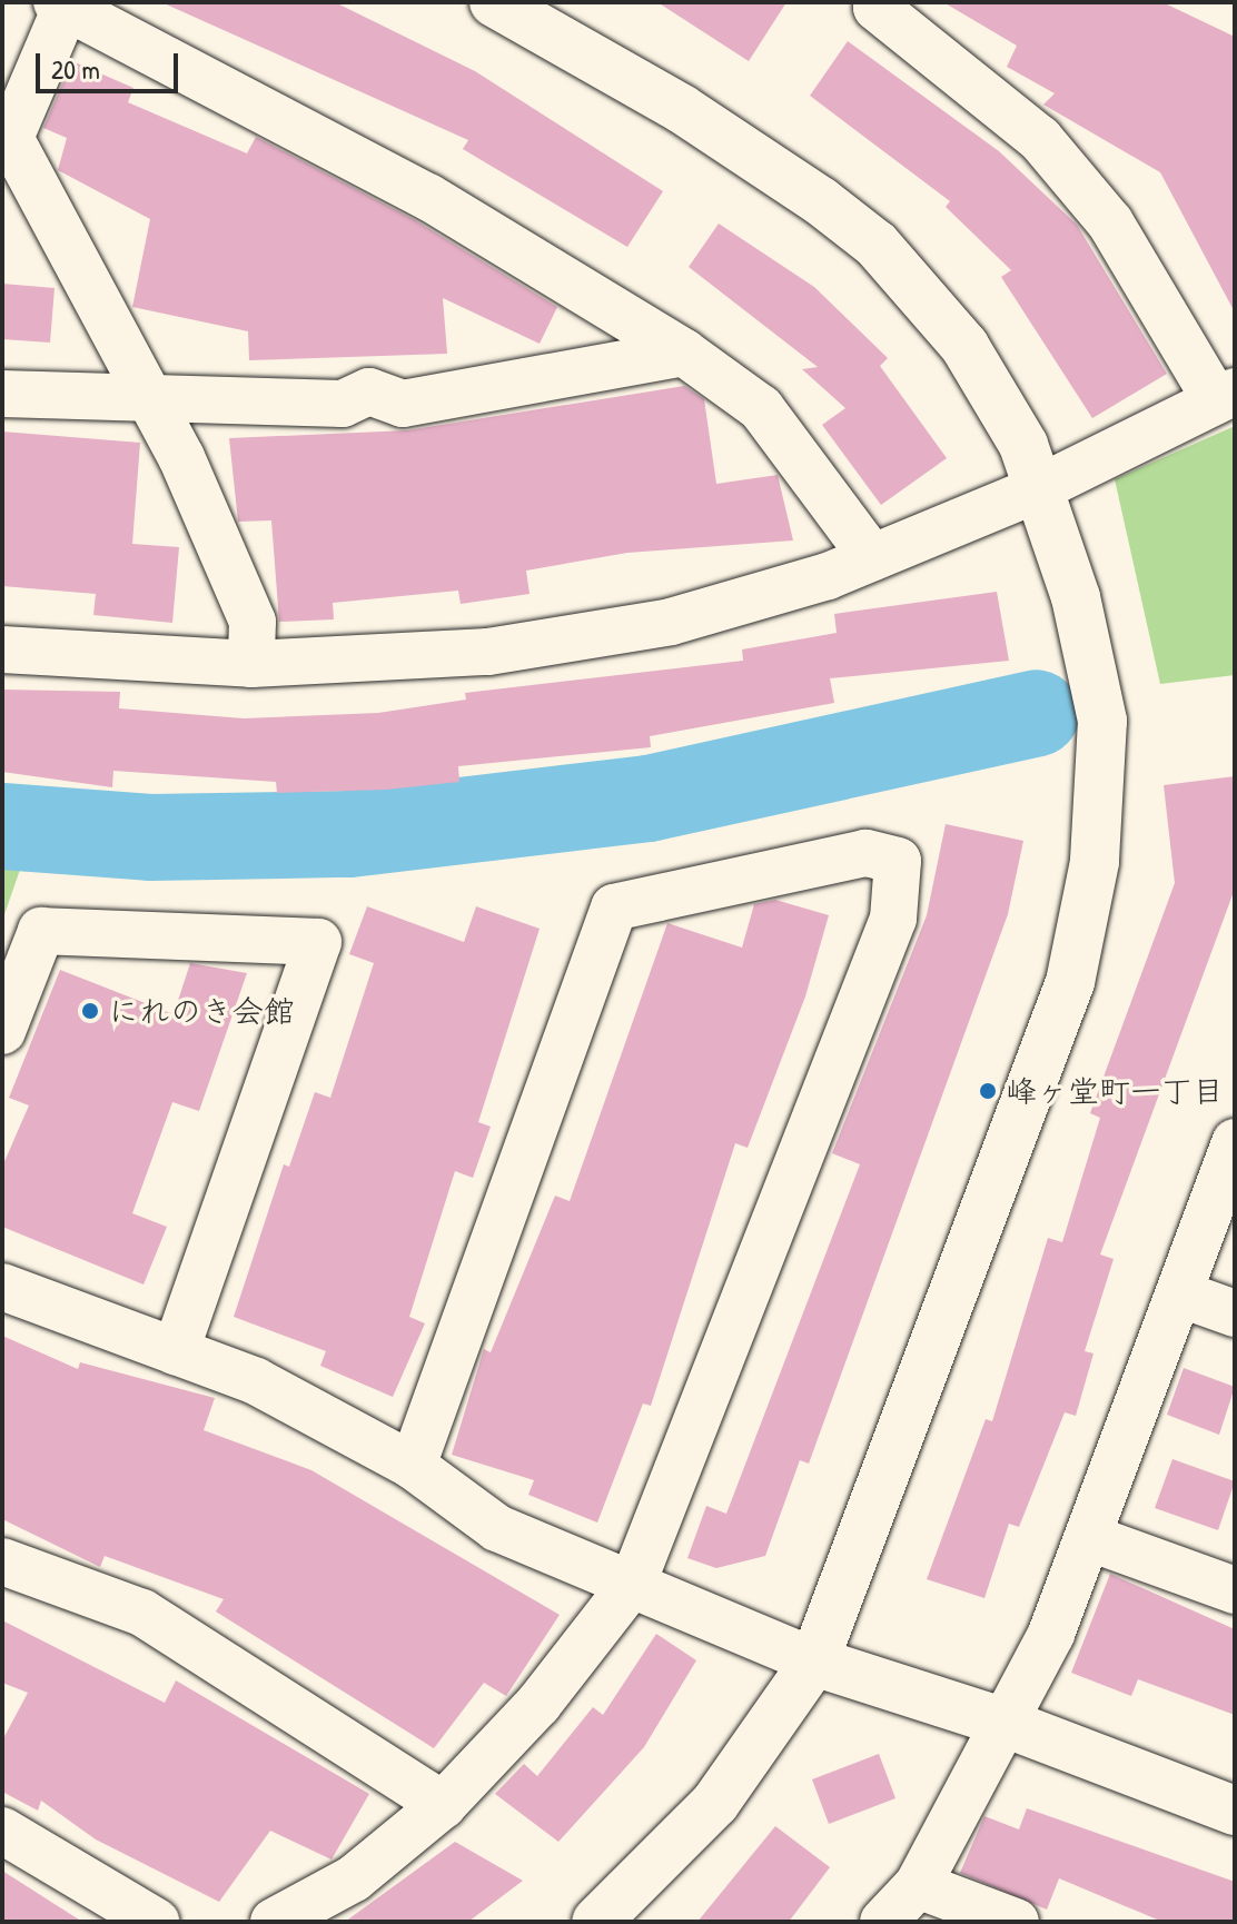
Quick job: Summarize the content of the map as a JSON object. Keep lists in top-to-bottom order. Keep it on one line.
{"places":["にれのき会館","峰ヶ堂町一丁目"],"scale_bar":"20 m"}
